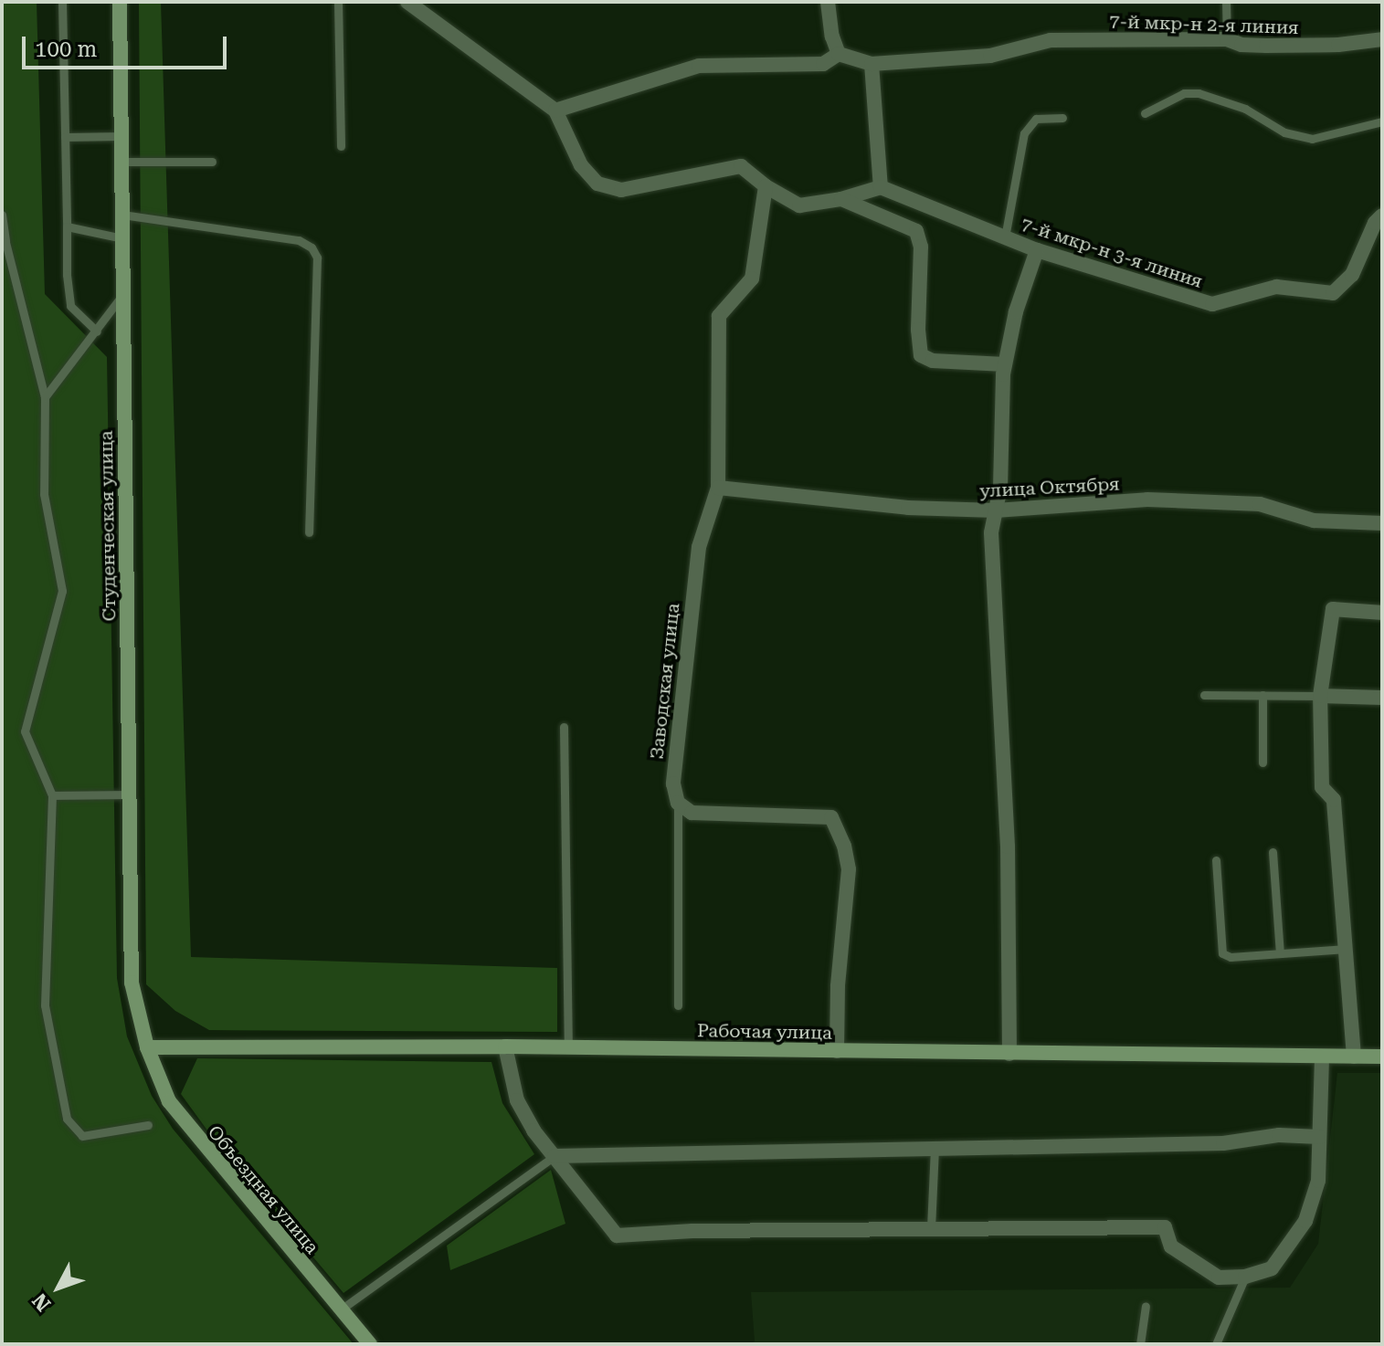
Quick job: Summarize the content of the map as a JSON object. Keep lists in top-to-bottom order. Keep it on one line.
{"streets":{"main road":["Студенческая улица","Рабочая улица","Объездная улица"],"street":["7-й мкр-н 2-я линия","7-й мкр-н 3-я линия","улица Октября","Заводская улица"]},"crossings":[["улица Октября","Заводская улица"],["Студенческая улица","Рабочая улица"],["Студенческая улица","Объездная улица"],["Рабочая улица","Объездная улица"]],"scale_bar":"100 m","north":"bottom left"}
